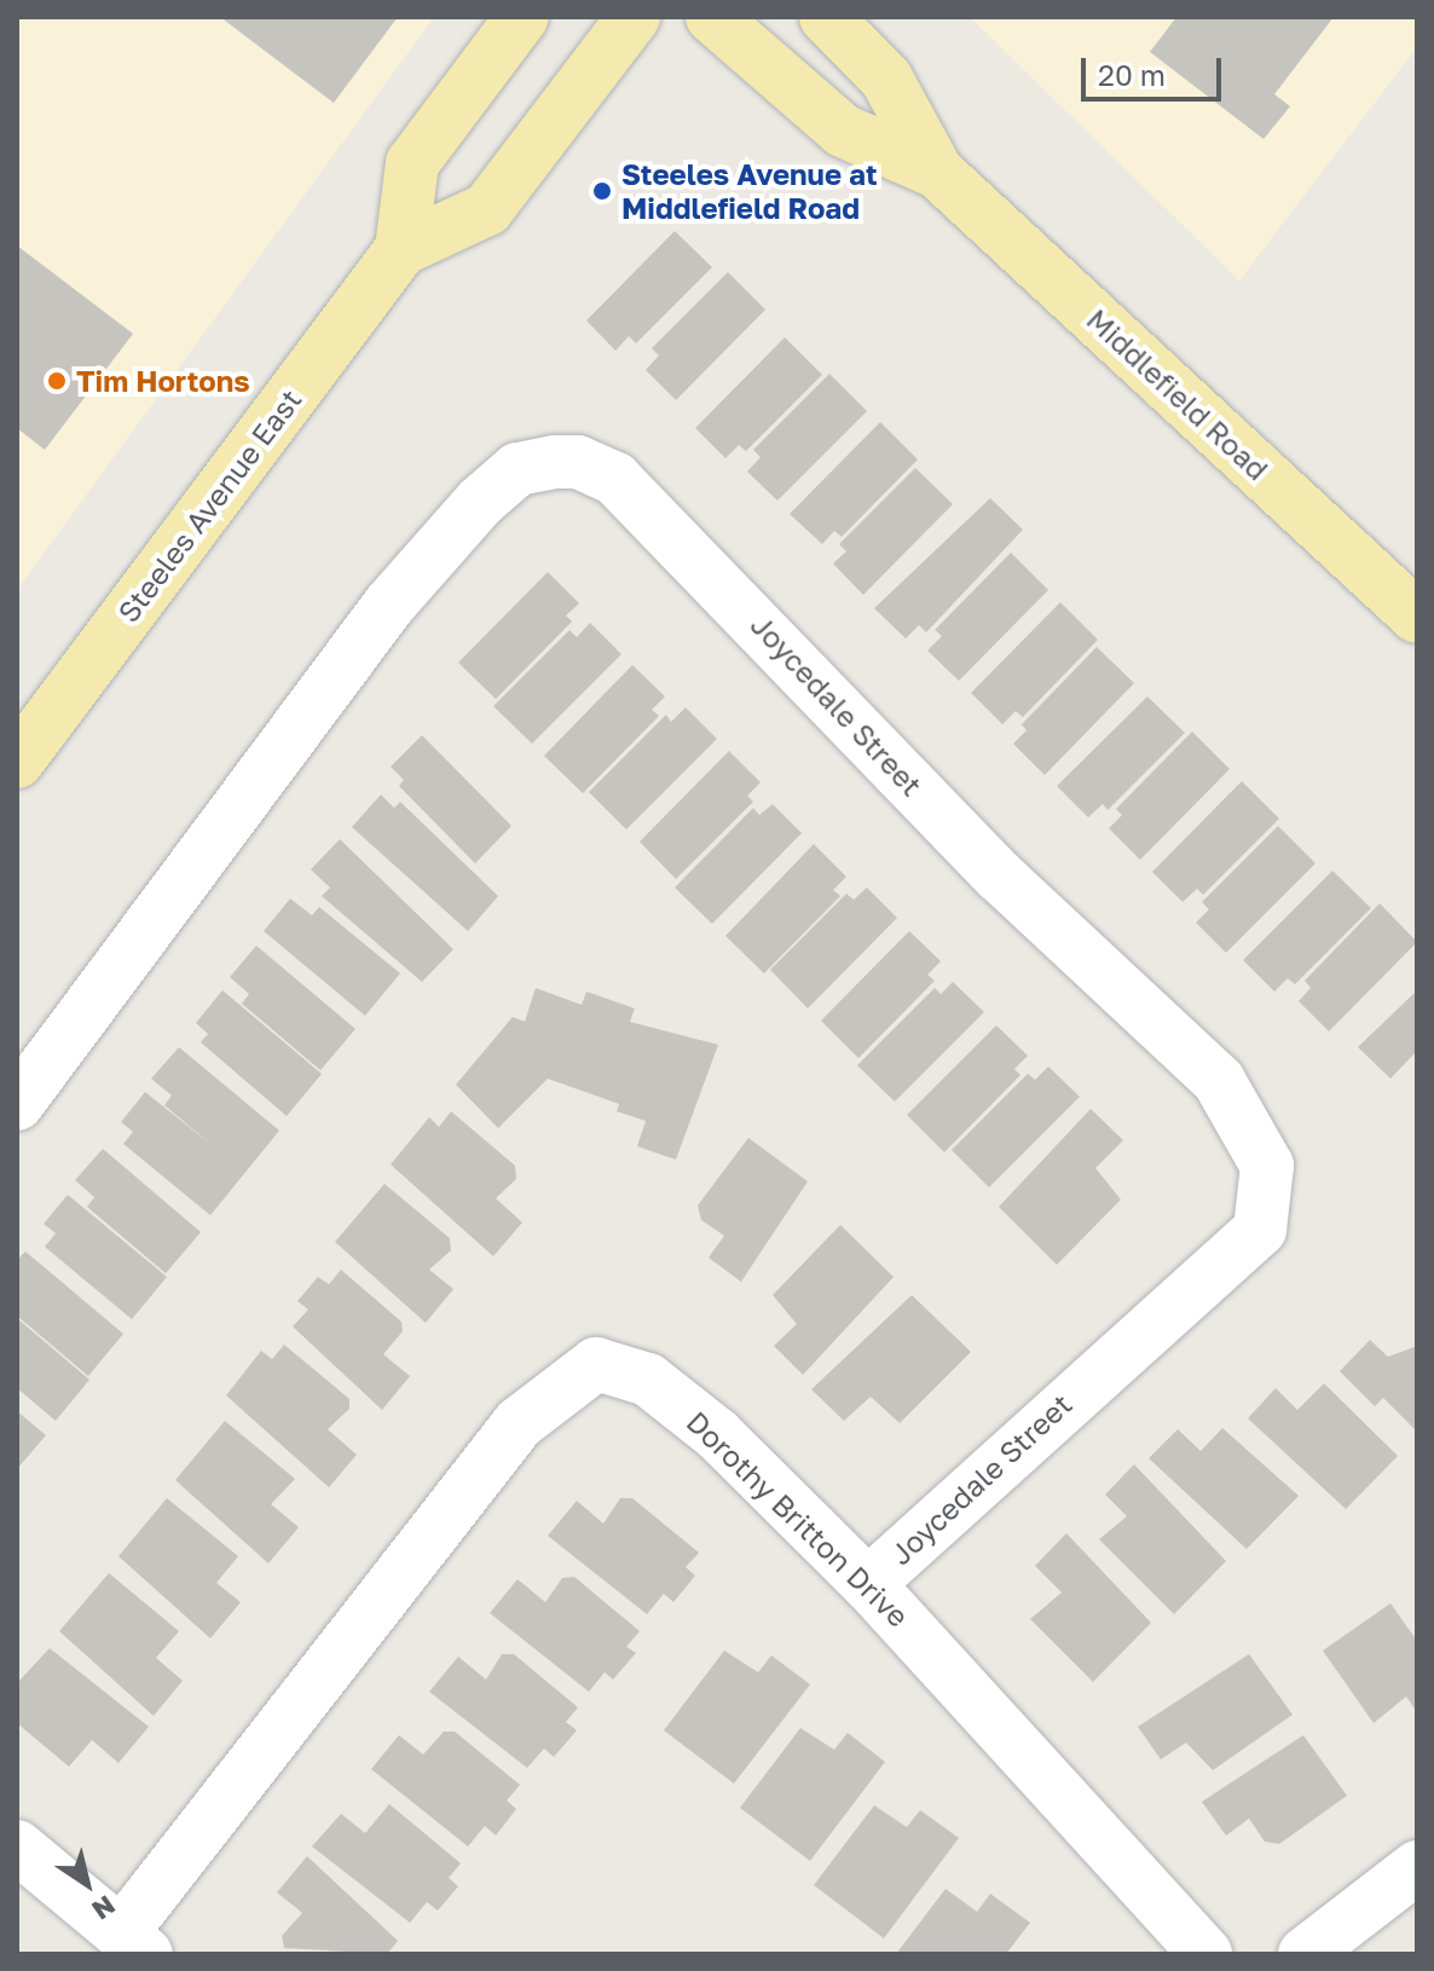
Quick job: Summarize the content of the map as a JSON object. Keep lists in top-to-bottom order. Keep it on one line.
{"streets":{"main road":["Middlefield Road","Steeles Avenue East"],"street":["Joycedale Street","Dorothy Britton Drive"]},"crossings":[["Joycedale Street","Dorothy Britton Drive"]],"places":["Steeles Avenue at Middlefield Road","Tim Hortons"],"scale_bar":"20 m","north":"bottom right"}
